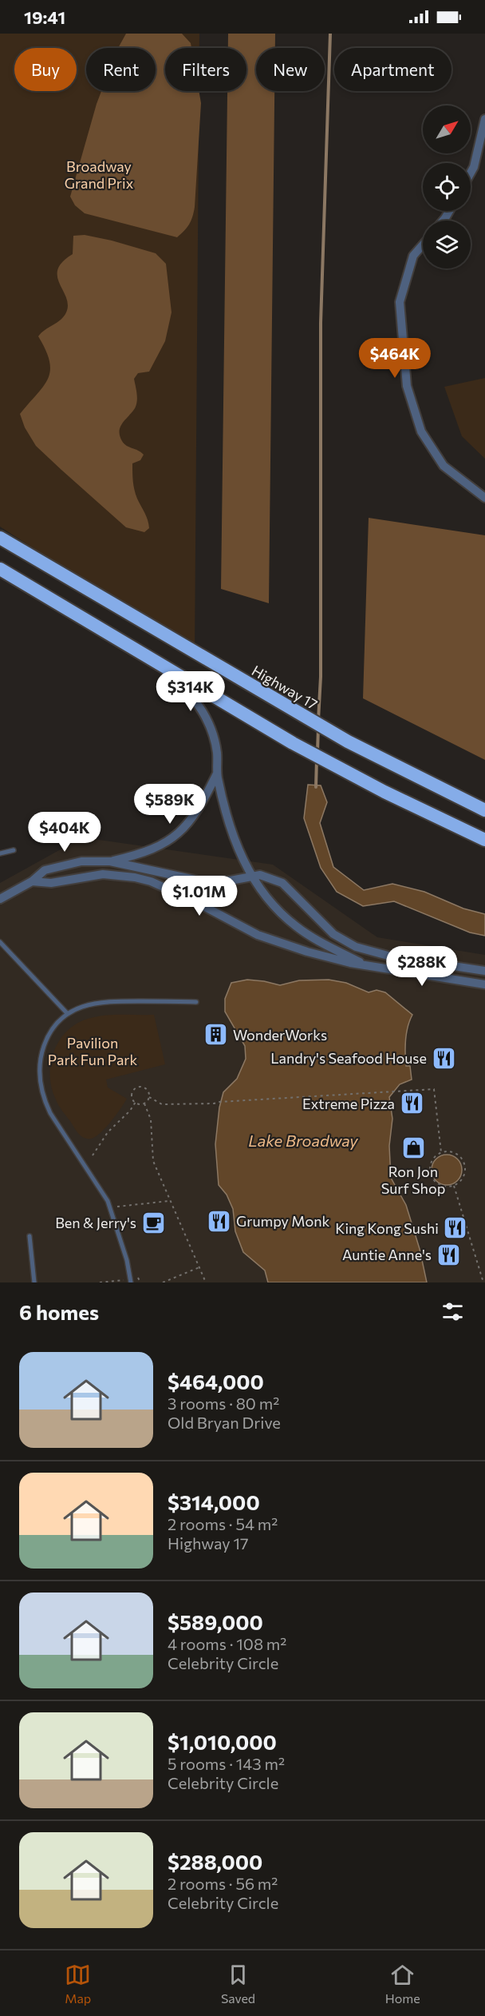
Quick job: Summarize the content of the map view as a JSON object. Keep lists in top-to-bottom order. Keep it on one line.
{"streets":{"highway":["Highway 17"]},"water":["Lake Broadway"],"parks":["Broadway Grand Prix","Pavilion Park Fun Park"],"places":{"building":["WonderWorks"],"restaurant":["Landry's Seafood House","Extreme Pizza","Grumpy Monk","King Kong Sushi","Auntie Anne's"],"shop":["Ron Jon Surf Shop"],"cafe":["Ben & Jerry's"]},"north":"top right","page":{"status":"19:41","chip":["Buy","Rent","Filters","New","Apartment"],"price":["$464K","$314K","$589K","$404K","$1.01M","$288K"],"heading":"6 homes","list":[{"name":"$464,000","note":"3 rooms · 80 m² · Old Bryan Drive"},{"name":"$314,000","note":"2 rooms · 54 m² · Highway 17"},{"name":"$589,000","note":"4 rooms · 108 m² · Celebrity Circle"},{"name":"$1,010,000","note":"5 rooms · 143 m² · Celebrity Circle"},{"name":"$288,000","note":"2 rooms · 56 m² · Celebrity Circle"}],"tabs":["Map","Saved","Home"]}}
